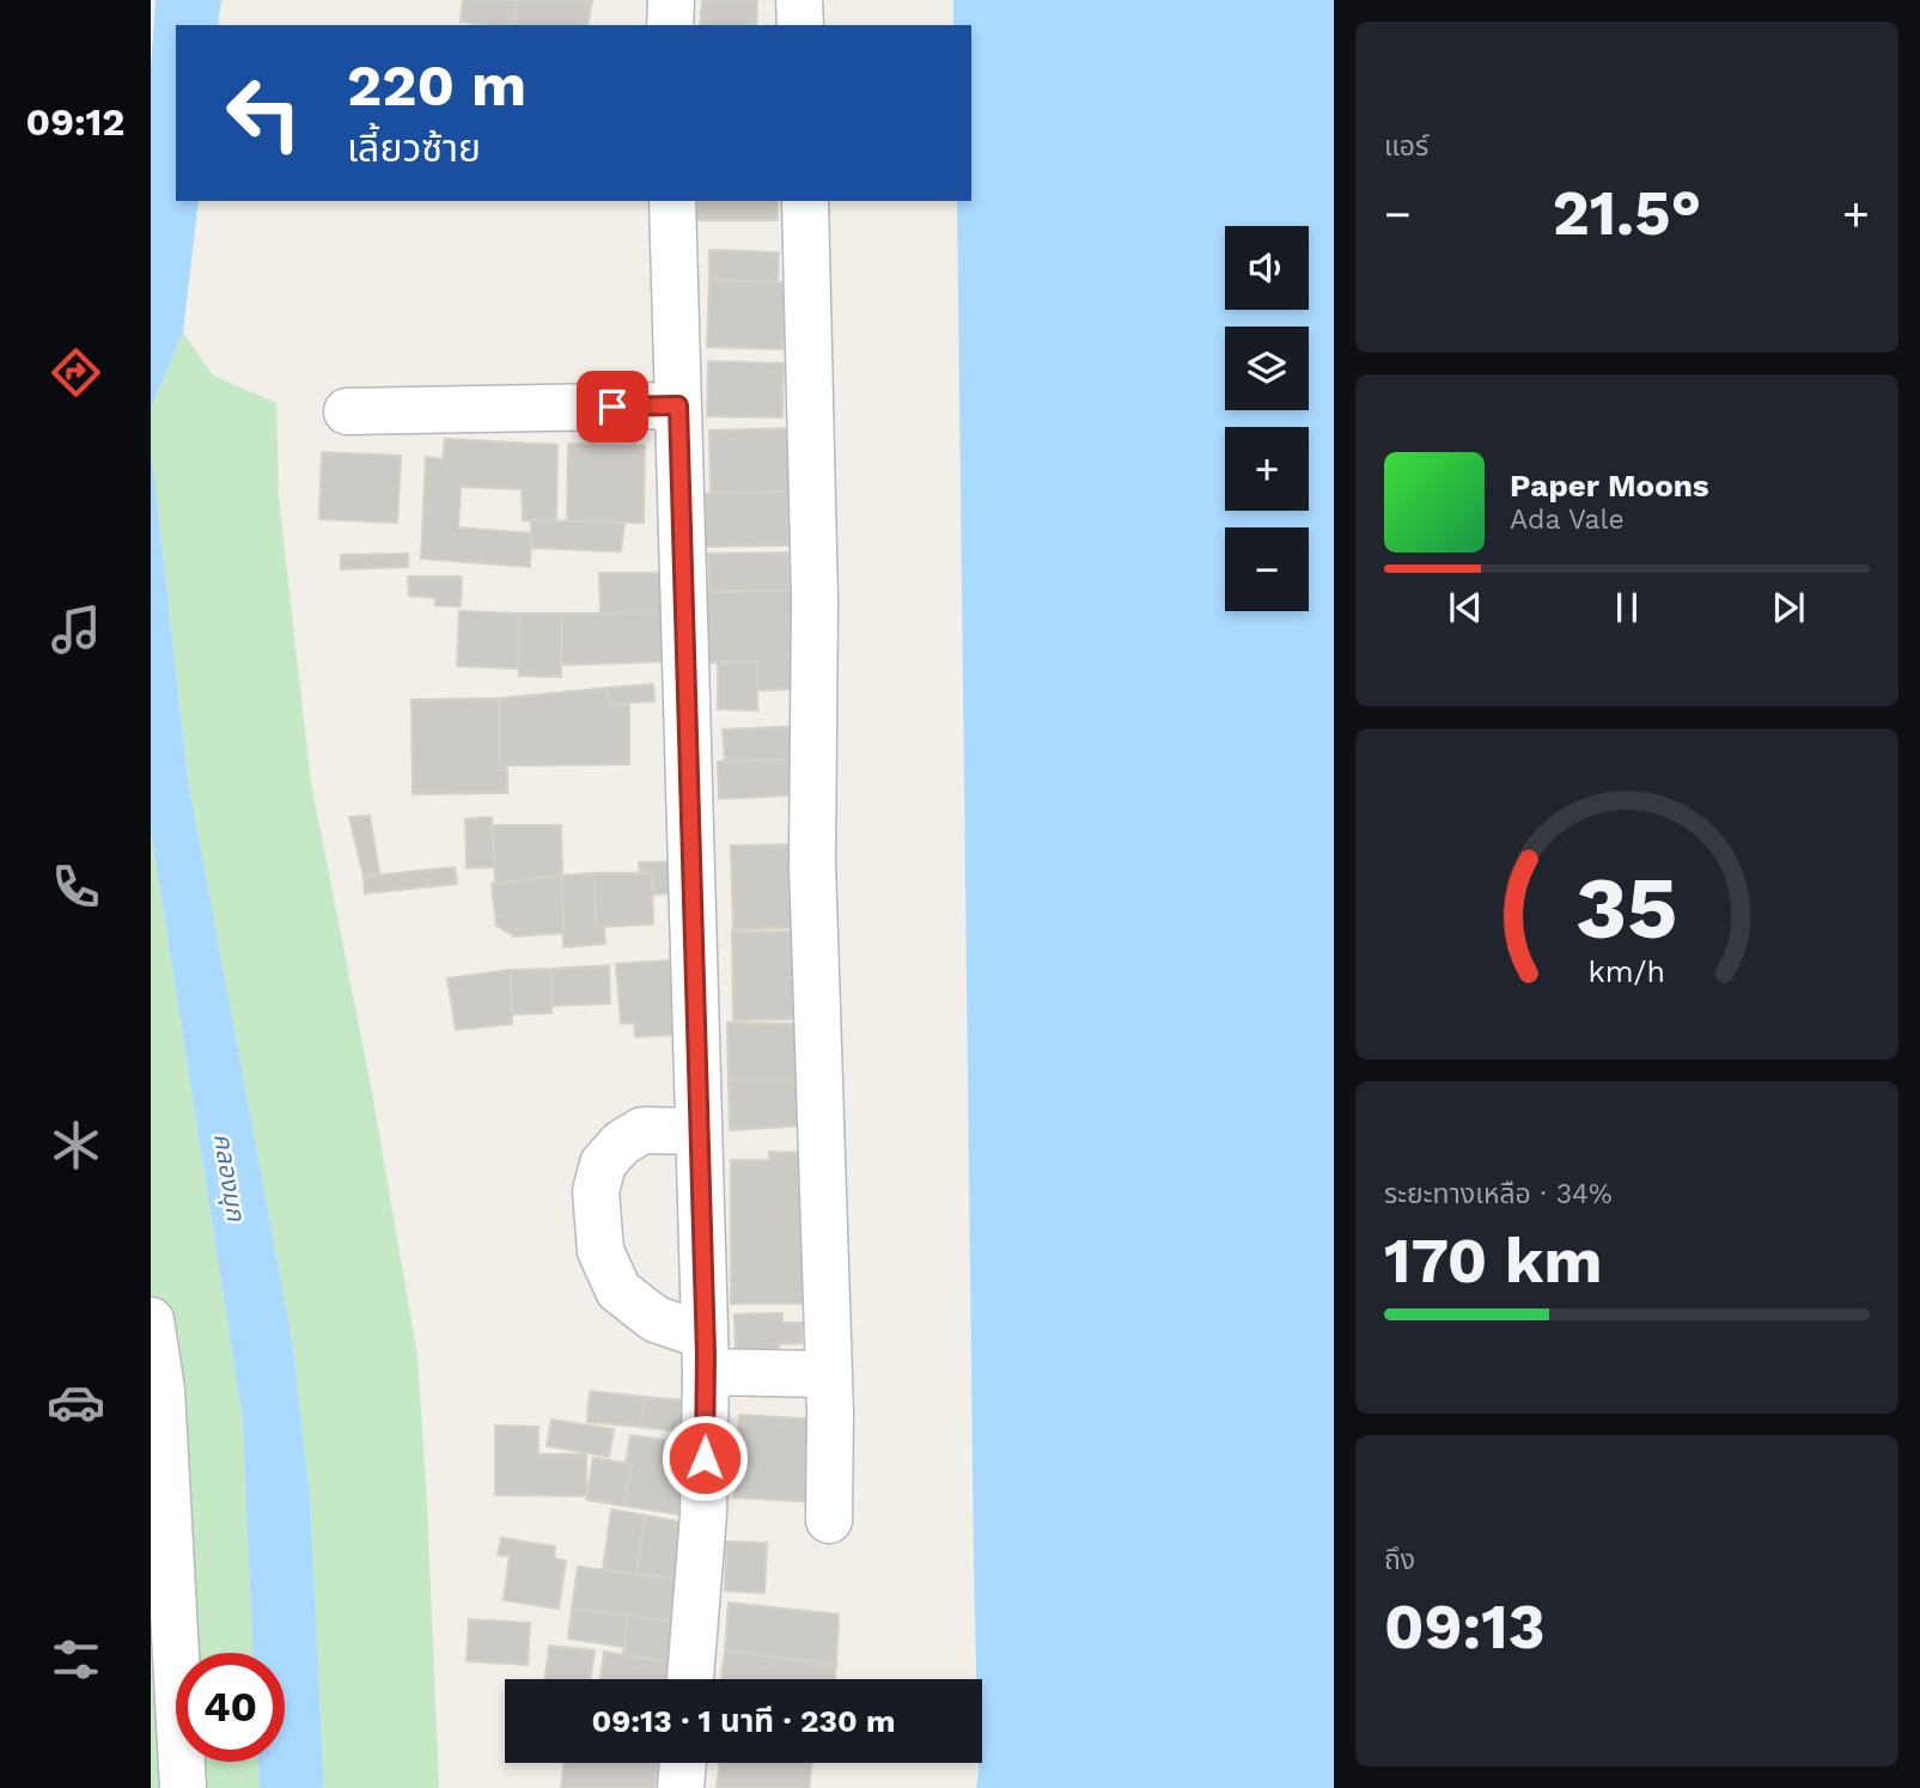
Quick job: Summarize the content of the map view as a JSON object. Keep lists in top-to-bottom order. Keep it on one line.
{"water":["คลองมุก"],"page":{"tabs":"09:12","tile":["แอร์",["ระยะทางเหลือ · 34%","170 km"],["ถึง","09:13"]],"turn":["220 m","เลี้ยวซ้าย"],"heat":["−","21.5°","+"],"map_buttons":["+","−"],"song":["Paper Moons","Ada Vale"],"limit":"40","trip":"09:13 · 1 นาที · 230 m","gauge":["35","km/h"]}}
